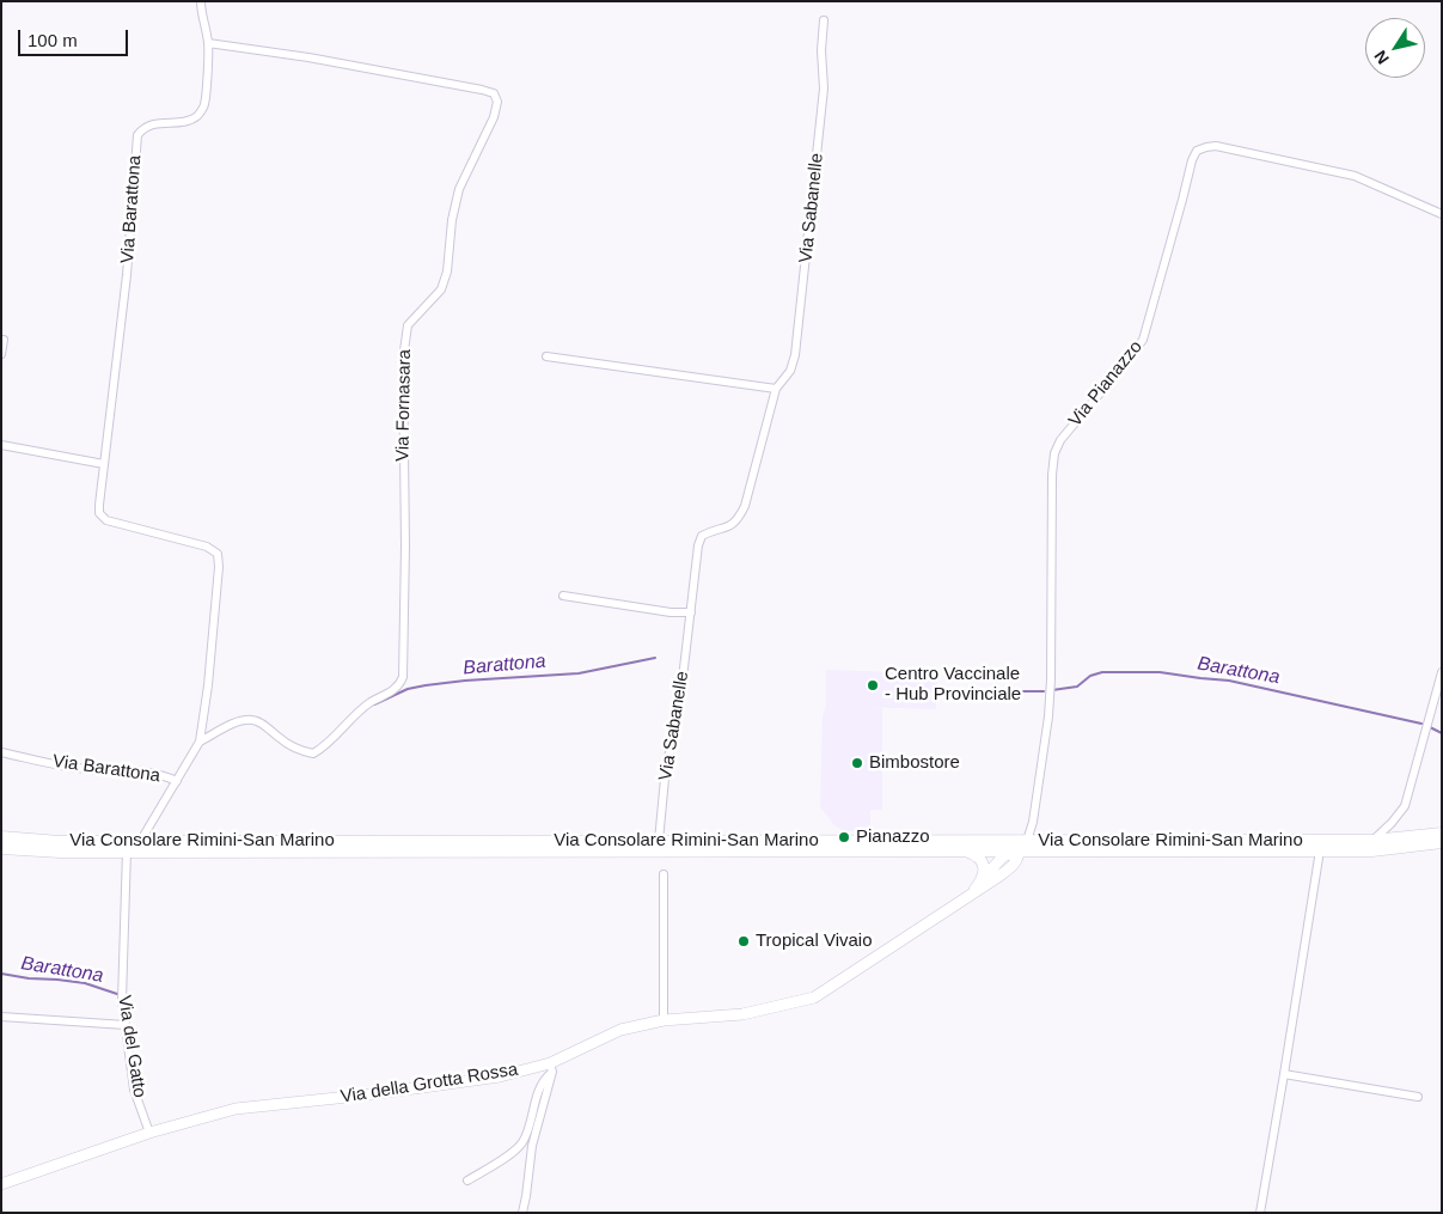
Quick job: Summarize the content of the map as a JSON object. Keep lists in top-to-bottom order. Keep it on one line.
{"streets":{"main road":["Via Consolare Rimini-San Marino"],"street":["Via Sabanelle","Via Barattona","Via Pianazzo","Via Fornasara","Via del Gatto","Via della Grotta Rossa"]},"crossings":[["Via Sabanelle","Via Consolare Rimini-San Marino"],["Via Barattona","Via Fornasara"],["Via Barattona","Via Consolare Rimini-San Marino"],["Via Pianazzo","Via Consolare Rimini-San Marino"],["Via Pianazzo","Via della Grotta Rossa"],["Via Consolare Rimini-San Marino","Via del Gatto"],["Via Consolare Rimini-San Marino","Via della Grotta Rossa"],["Via del Gatto","Via della Grotta Rossa"]],"water":["Barattona"],"places":["Centro Vaccinale - Hub Provinciale","Bimbostore","Pianazzo","Tropical Vivaio"],"scale_bar":"100 m","north":"bottom left"}
